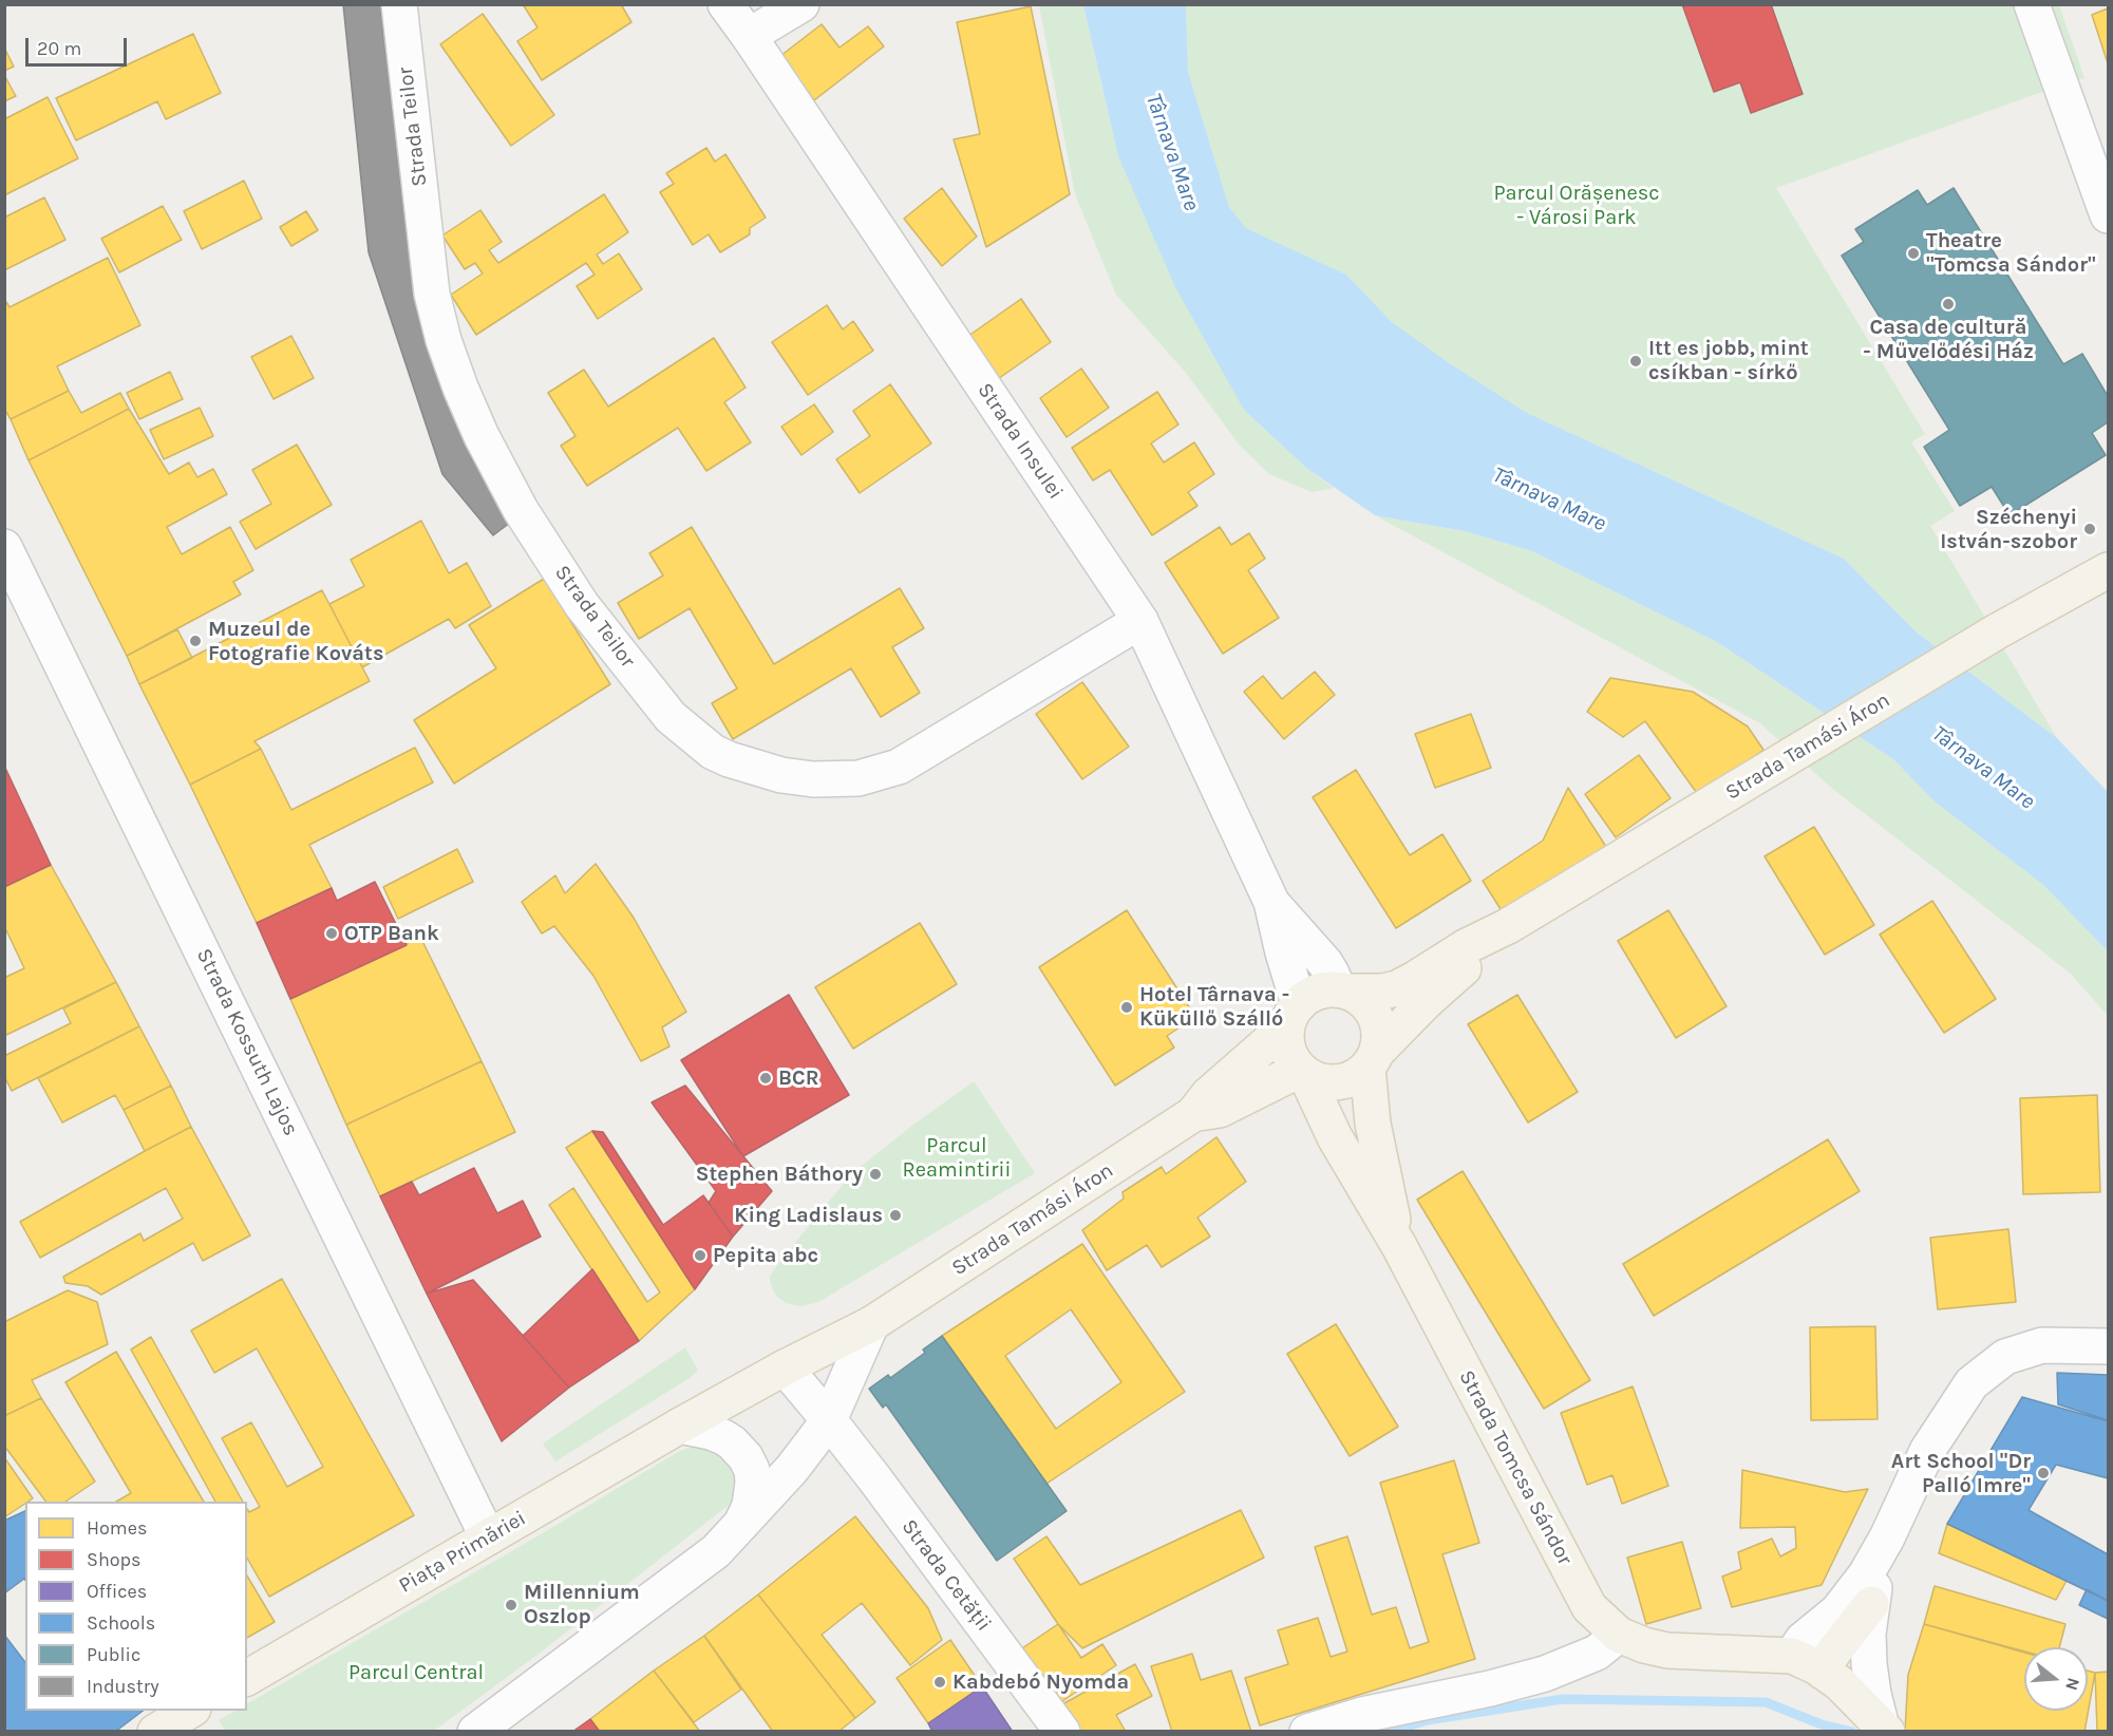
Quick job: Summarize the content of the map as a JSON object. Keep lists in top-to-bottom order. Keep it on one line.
{"streets":{"main road":["Strada Teilor","Strada Insulei","Strada Tamási Áron","Strada Kossuth Lajos","Strada Tomcsa Sándor","Piața Primăriei","Strada Cetății"]},"crossings":[["Strada Teilor","Strada Insulei"],["Strada Insulei","Strada Tamási Áron"],["Strada Tamási Áron","Piața Primăriei"],["Strada Kossuth Lajos","Piața Primăriei"],["Piața Primăriei","Strada Cetății"]],"water":["Târnava Mare"],"parks":["Parcul Orășenesc - Városi Park","Parcul Reamintirii","Parcul Central"],"places":["Theatre \"Tomcsa Sándor\"","Casa de cultură - Művelődési Ház","Itt es jobb, mint csíkban - sírkő","Széchenyi István-szobor","Muzeul de Fotografie Kováts","OTP Bank","Hotel Târnava - Küküllő Szálló","BCR","Stephen Báthory","King Ladislaus","Pepita abc","Art School \"Dr Palló Imre\"","Millennium Oszlop","Kabdebó Nyomda"],"legend":["Homes","Shops","Offices","Schools","Public","Industry"],"scale_bar":"20 m","north":"right"}
